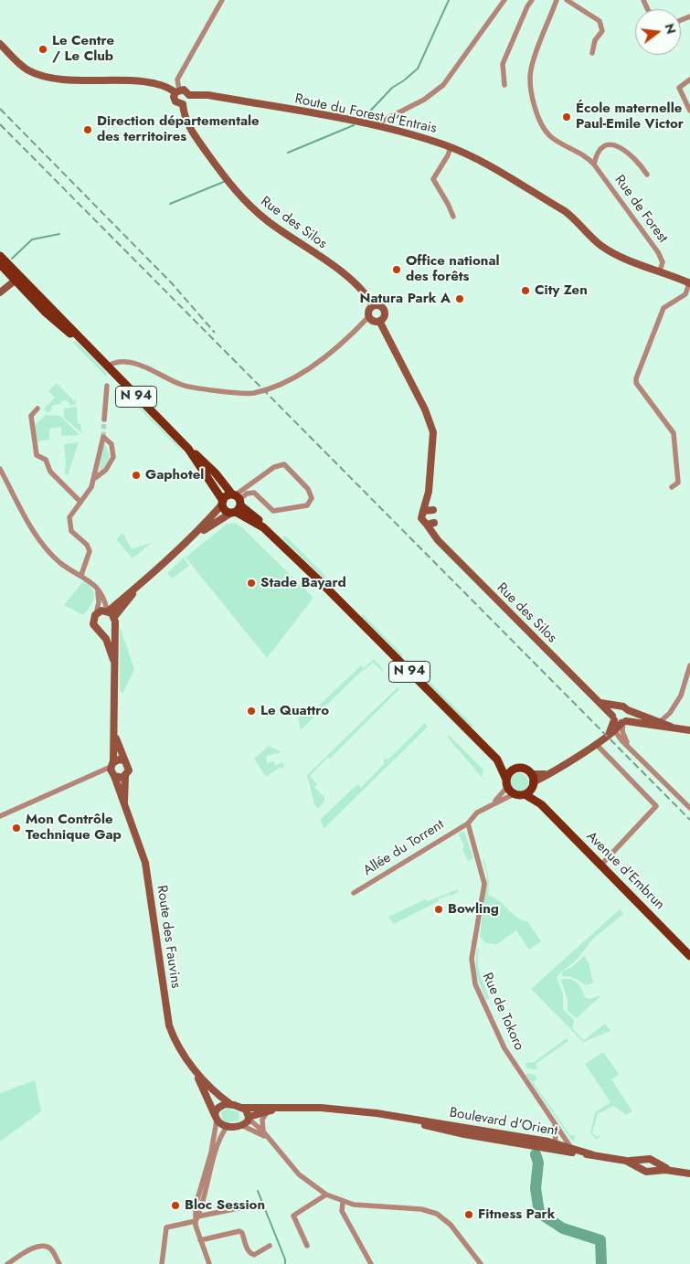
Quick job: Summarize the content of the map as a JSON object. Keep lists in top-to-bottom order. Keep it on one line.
{"streets":{"main road":["N 94","Avenue d'Embrun"],"street":["Route du Forest d'Entrais","Rue de Forest","Rue des Silos","Allée du Torrent","Route des Fauvins","Rue de Tokoro","Boulevard d'Orient"]},"crossings":[["Route du Forest d'Entrais","Rue de Forest"],["Route du Forest d'Entrais","Rue des Silos"],["N 94","Avenue d'Embrun"],["Allée du Torrent","Rue de Tokoro"],["Route des Fauvins","Boulevard d'Orient"],["Rue de Tokoro","Boulevard d'Orient"]],"places":["Le Centre / Le Club","École maternelle Paul-Emile Victor","Direction départementale des territoires","Office national des forêts","City Zen","Natura Park A","Gaphotel","Stade Bayard","Le Quattro","Mon Contrôle Technique Gap","Bowling","Bloc Session","Fitness Park"],"north":"right"}
